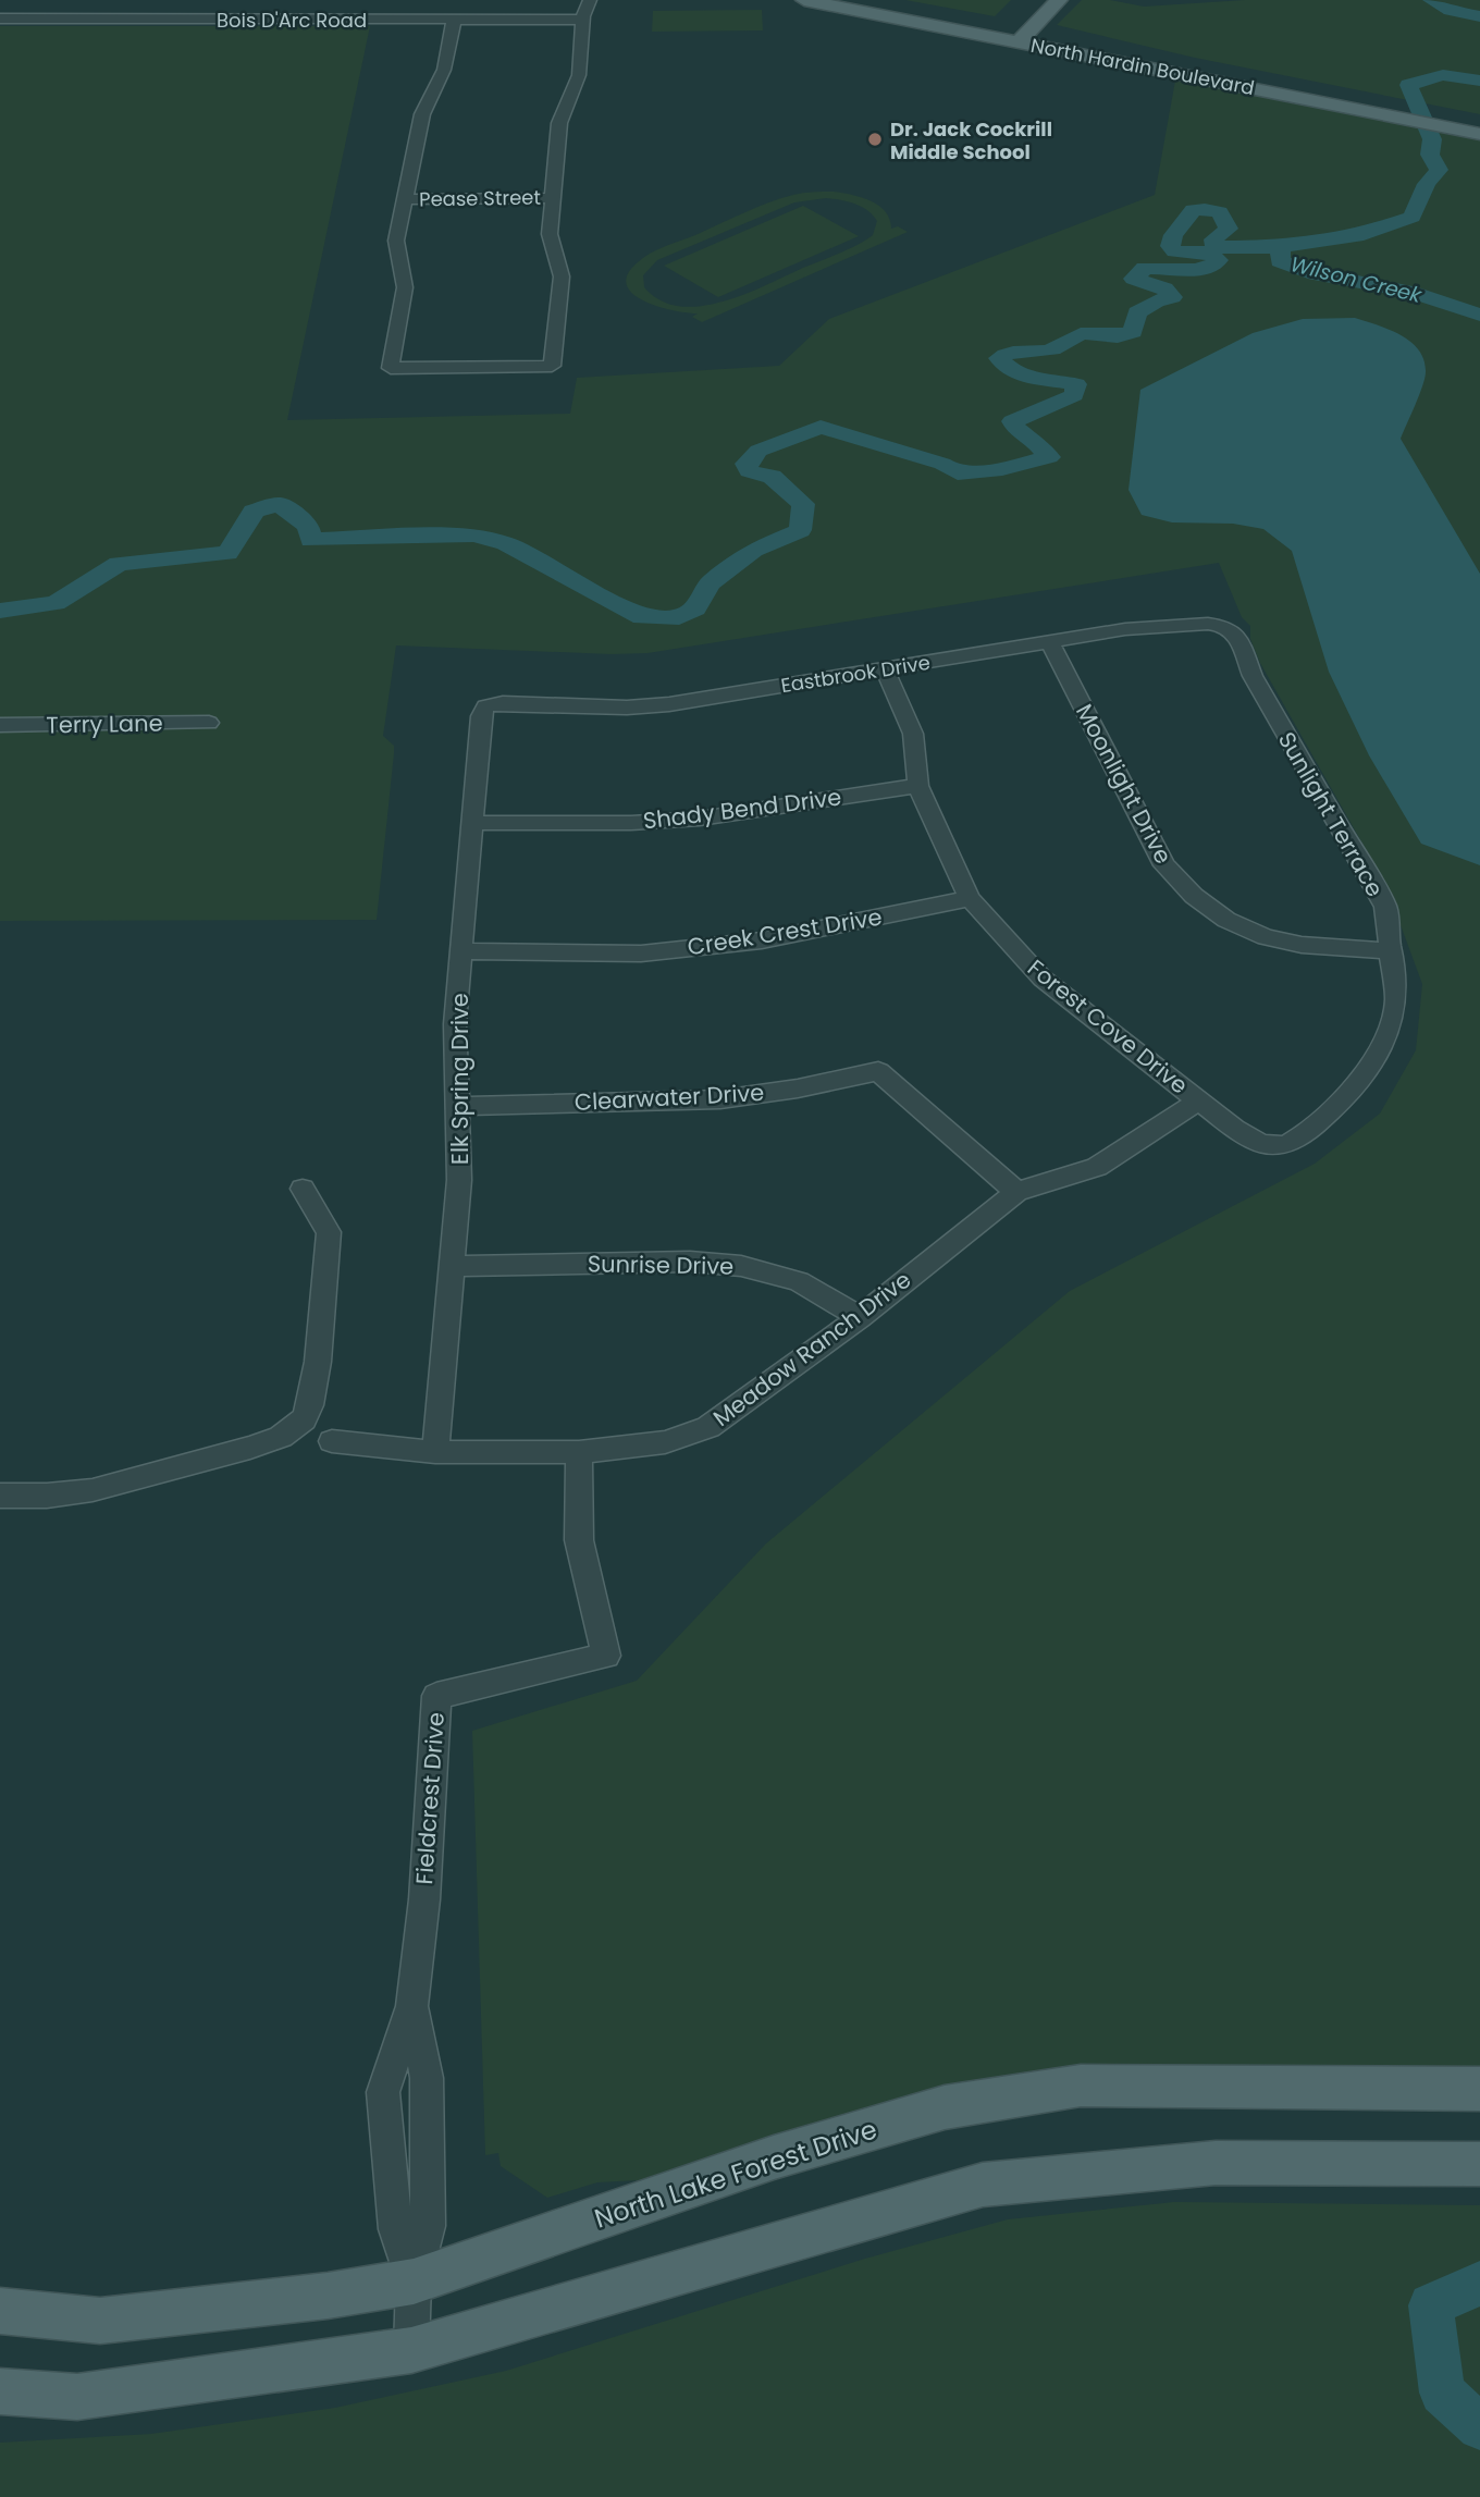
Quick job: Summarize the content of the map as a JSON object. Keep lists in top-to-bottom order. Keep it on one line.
{"streets":{"main road":["North Hardin Boulevard","North Lake Forest Drive"],"street":["Bois D'Arc Road","Pease Street","Eastbrook Drive","Terry Lane","Moonlight Drive","Shady Bend Drive","Sunlight Terrace","Creek Crest Drive","Forest Cove Drive","Elk Spring Drive","Clearwater Drive","Sunrise Drive","Meadow Ranch Drive","Fieldcrest Drive"]},"crossings":[["Eastbrook Drive","Moonlight Drive"],["Eastbrook Drive","Sunlight Terrace"],["Eastbrook Drive","Forest Cove Drive"],["Eastbrook Drive","Elk Spring Drive"],["Moonlight Drive","Sunlight Terrace"],["Shady Bend Drive","Forest Cove Drive"],["Shady Bend Drive","Elk Spring Drive"],["Sunlight Terrace","Forest Cove Drive"],["Creek Crest Drive","Forest Cove Drive"],["Creek Crest Drive","Elk Spring Drive"],["Forest Cove Drive","Meadow Ranch Drive"],["Elk Spring Drive","Clearwater Drive"],["Elk Spring Drive","Sunrise Drive"],["Elk Spring Drive","Meadow Ranch Drive"],["Clearwater Drive","Meadow Ranch Drive"],["Sunrise Drive","Meadow Ranch Drive"],["Meadow Ranch Drive","Fieldcrest Drive"],["Fieldcrest Drive","North Lake Forest Drive"]],"water":["Wilson Creek"],"places":["Dr. Jack Cockrill Middle School"]}
